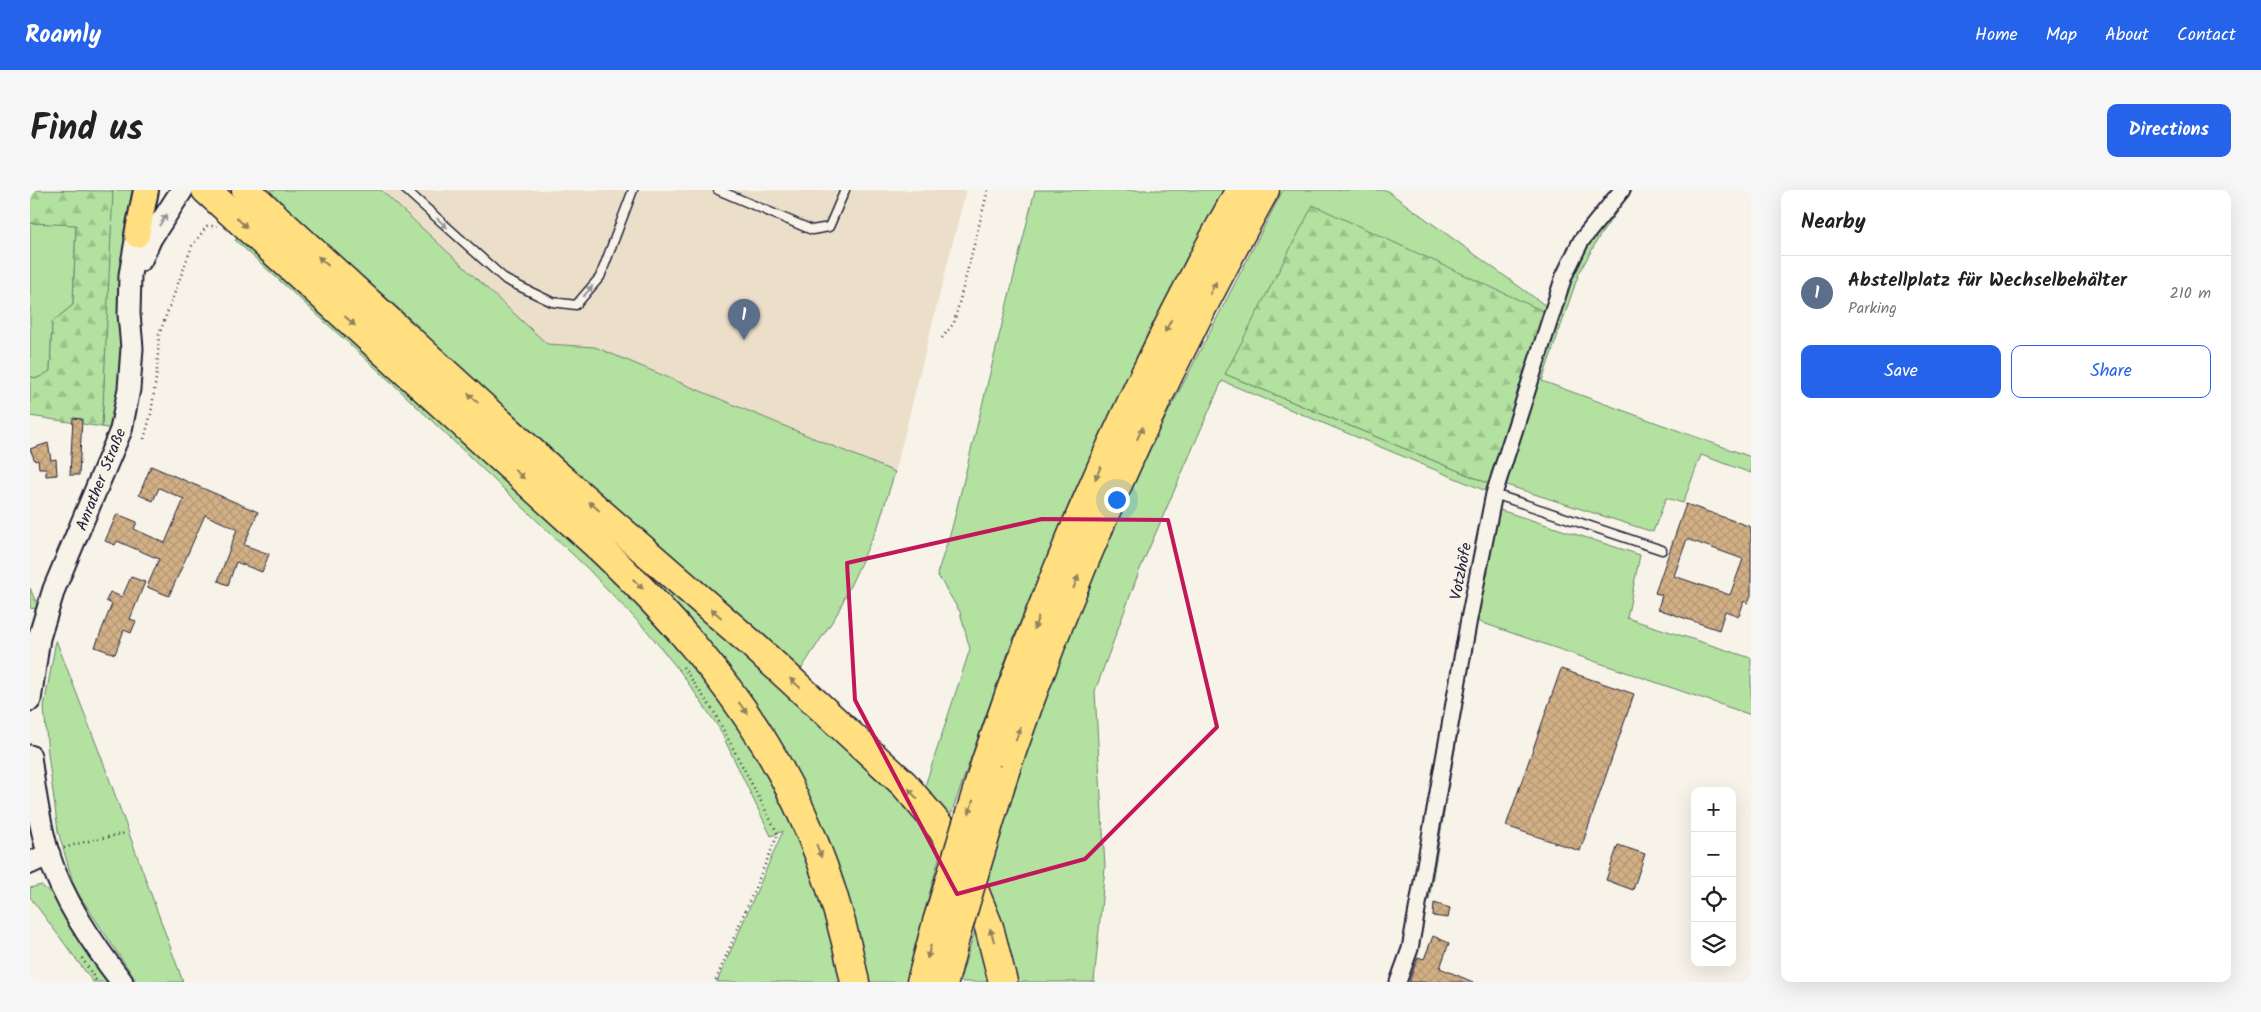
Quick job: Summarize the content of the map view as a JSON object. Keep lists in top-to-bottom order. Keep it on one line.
{"streets":{"main road":["Anrather Straße"],"street":["Votzhöfe"]},"page":{"header":"Roamly","nav":["Home","Map","About","Contact"],"title":"Find us","buttons":["Directions",["Save","Share"]],"heading":"Nearby","list":[{"mark":"1","name":"Abstellplatz für Wechselbehälter","note":"Parking","value":"210 m"}],"pins":"1","map_buttons":["+","−"]}}
